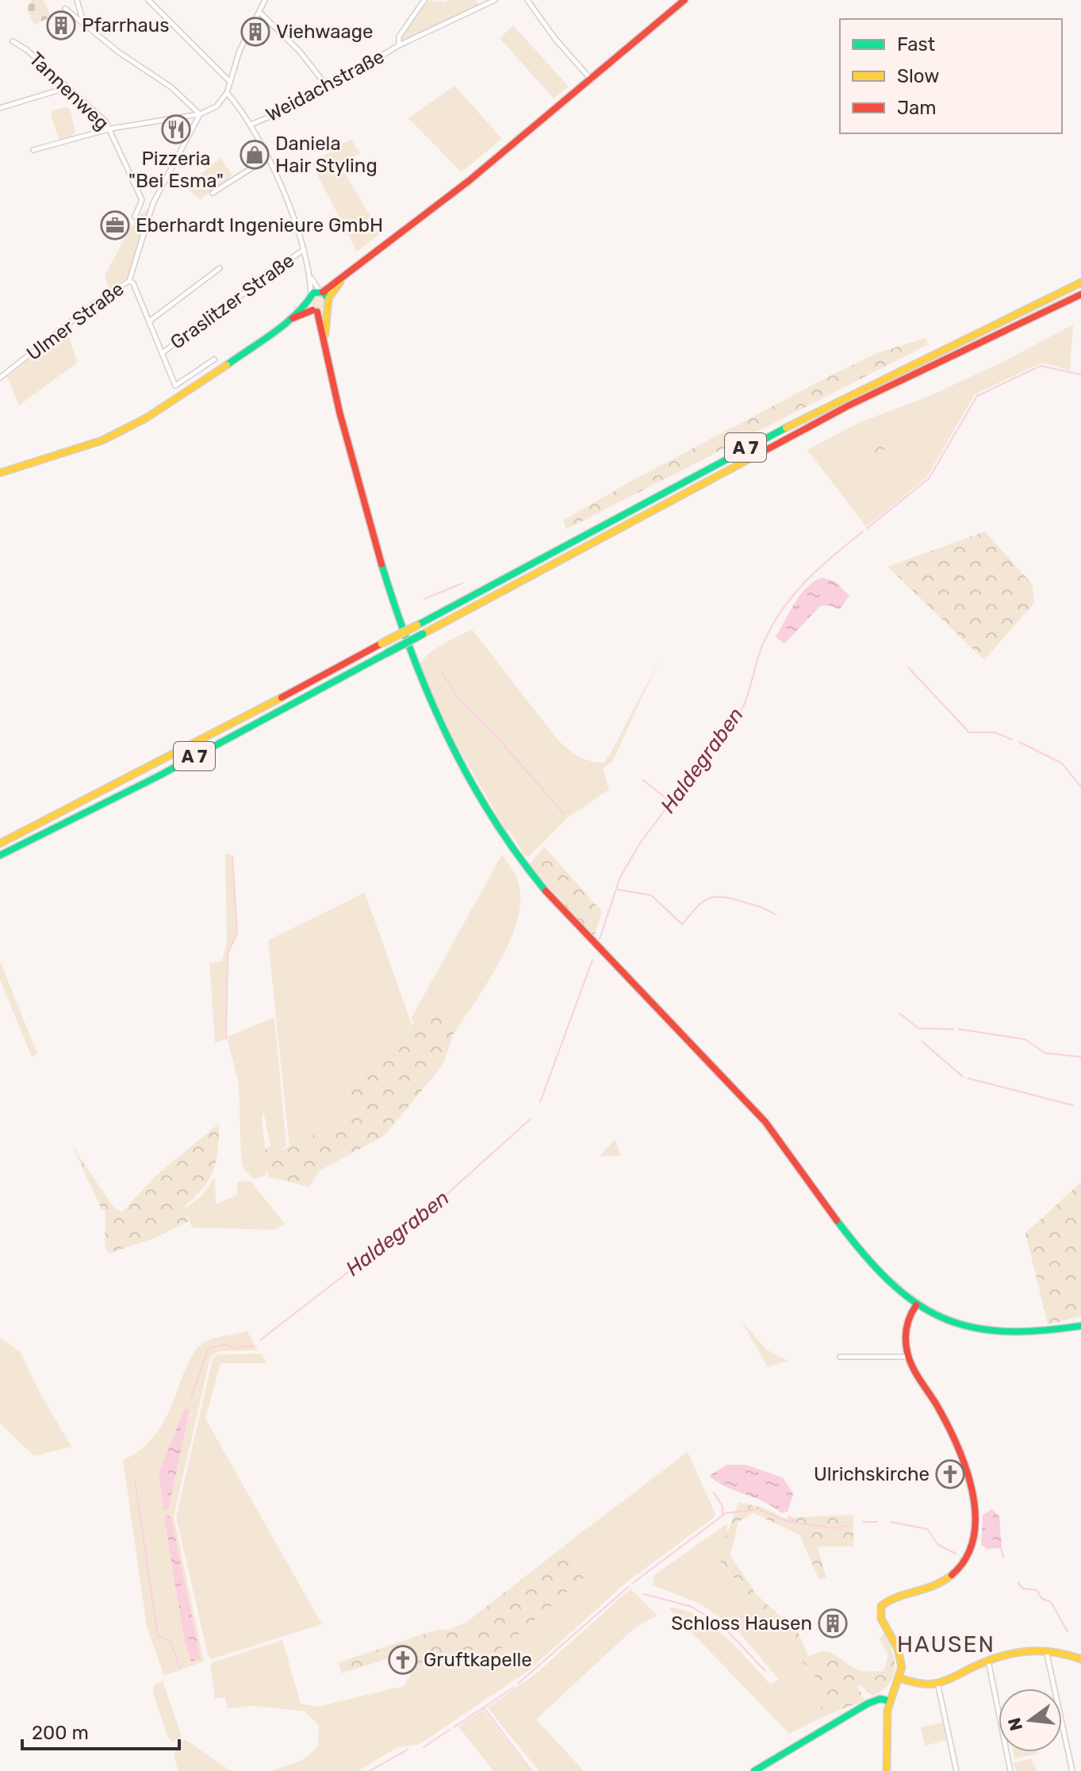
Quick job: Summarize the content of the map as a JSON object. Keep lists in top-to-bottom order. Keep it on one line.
{"streets":{"main road":["A 7"],"street":["Weidachstraße","Tannenweg","Graslitzer Straße","Ulmer Straße"]},"districts":["HAUSEN"],"water":["Haldegraben"],"places":{"building":["Pfarrhaus","Viehwaage","Schloss Hausen"],"restaurant":["Pizzeria \"Bei Esma\""],"shop":["Daniela Hair Styling"],"office":["Eberhardt Ingenieure GmbH"],"church":["Ulrichskirche","Gruftkapelle"]},"legend":["Fast","Slow","Jam"],"scale_bar":"200 m","north":"left"}
